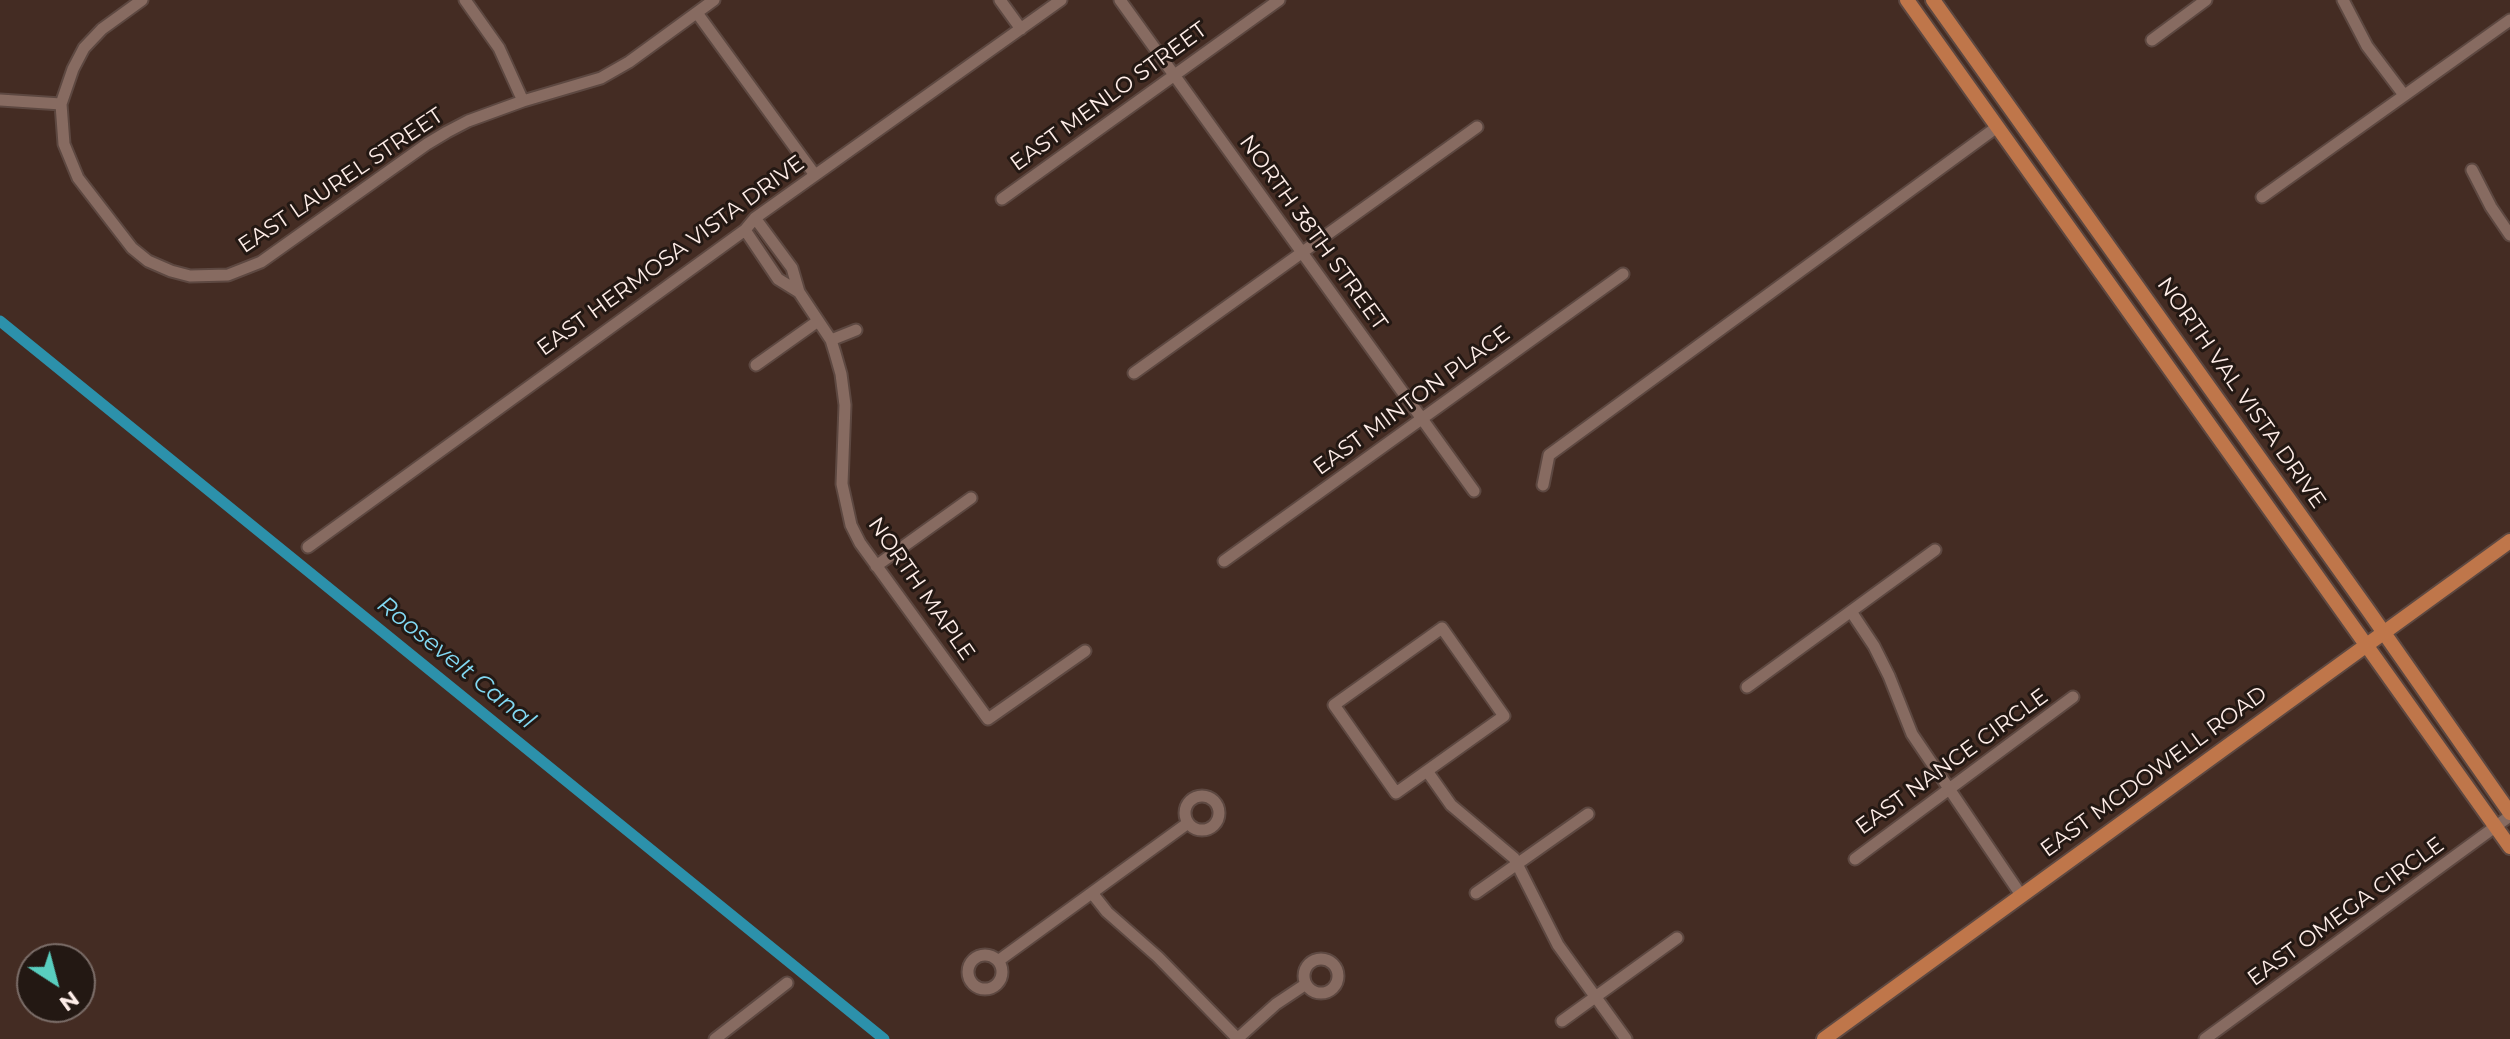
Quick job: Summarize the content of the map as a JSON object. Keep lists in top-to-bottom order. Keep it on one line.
{"streets":{"main road":["NORTH VAL VISTA DRIVE","EAST MCDOWELL ROAD"],"street":["EAST MENLO STREET","EAST LAUREL STREET","NORTH 38TH STREET","EAST HERMOSA VISTA DRIVE","EAST MINTON PLACE","NORTH MAPLE","EAST NANCE CIRCLE","EAST OMEGA CIRCLE"]},"crossings":[["EAST MENLO STREET","NORTH 38TH STREET"],["NORTH 38TH STREET","EAST MINTON PLACE"],["EAST HERMOSA VISTA DRIVE","NORTH MAPLE"],["NORTH VAL VISTA DRIVE","EAST MCDOWELL ROAD"],["NORTH VAL VISTA DRIVE","EAST OMEGA CIRCLE"]],"water":["Roosevelt Canal"],"north":"bottom right"}
